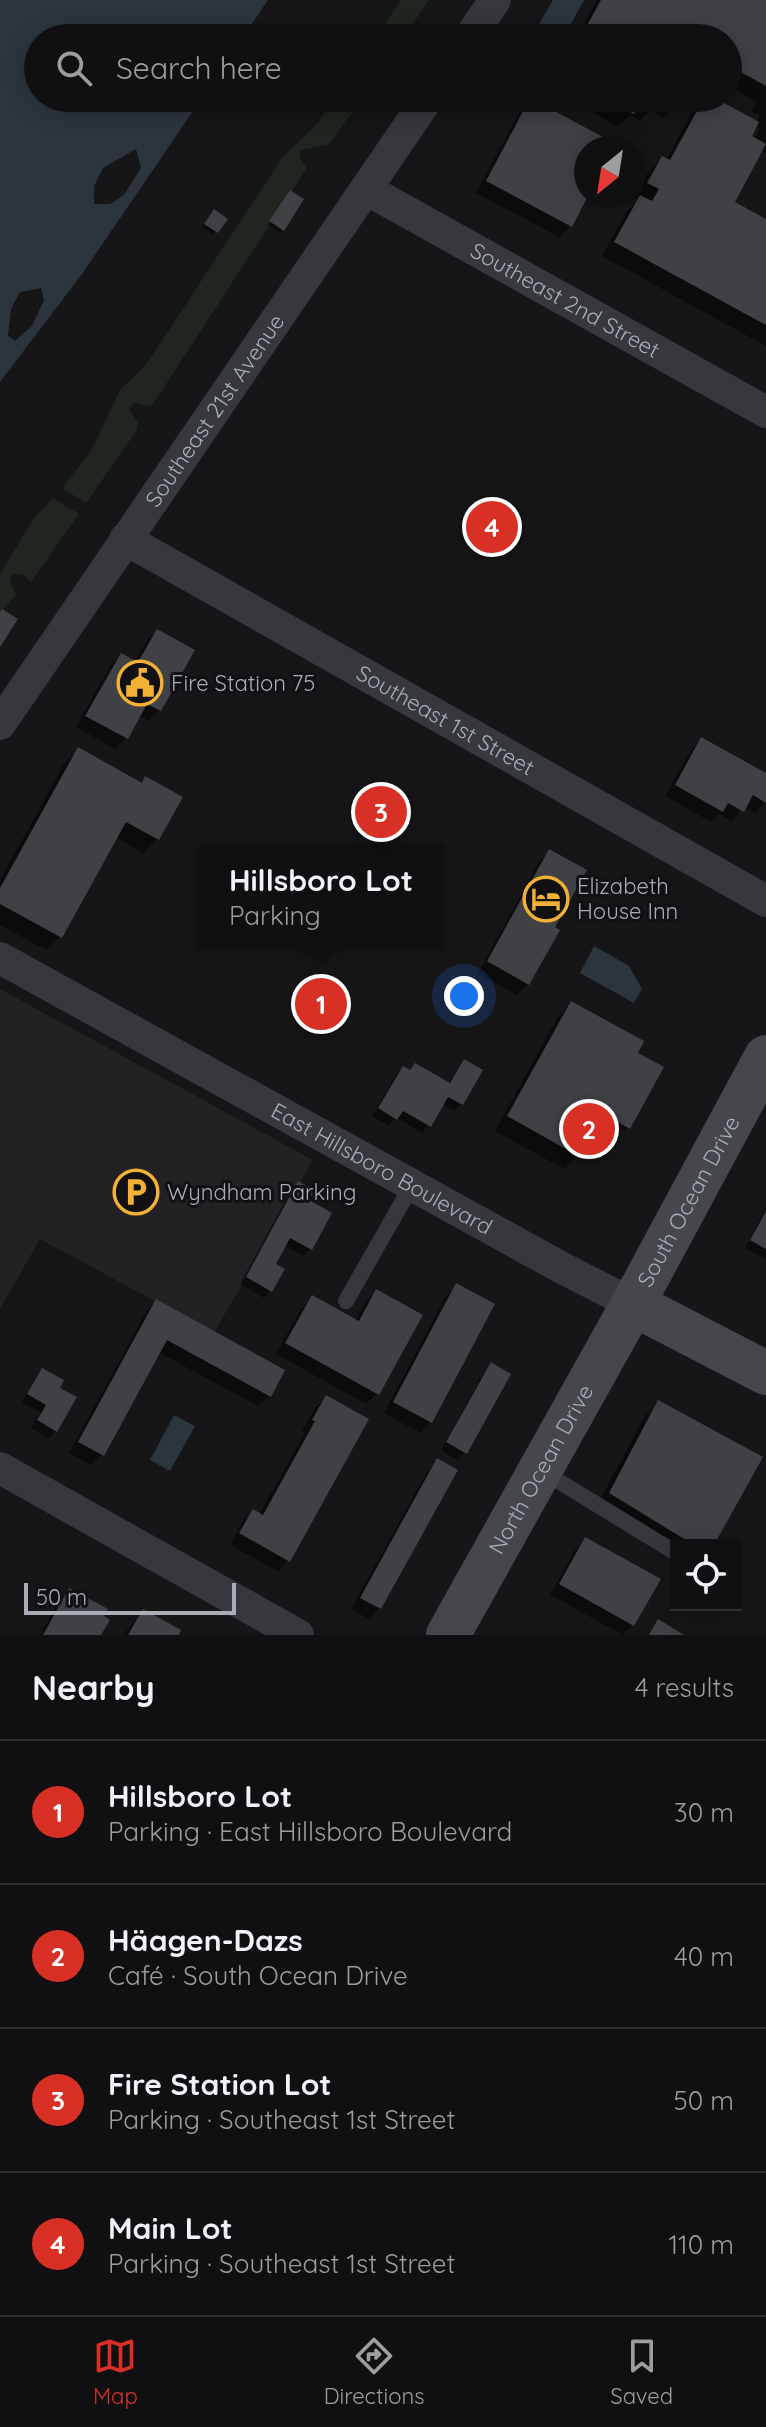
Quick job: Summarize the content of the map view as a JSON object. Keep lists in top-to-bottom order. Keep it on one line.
{"streets":{"main road":["East Hillsboro Boulevard","South Ocean Drive","North Ocean Drive"],"street":["Southeast 2nd Street","Southeast 21st Avenue","Southeast 1st Street"]},"crossings":[["Southeast 2nd Street","Southeast 21st Avenue"],["Southeast 21st Avenue","Southeast 1st Street"],["East Hillsboro Boulevard","South Ocean Drive"],["East Hillsboro Boulevard","North Ocean Drive"],["South Ocean Drive","North Ocean Drive"]],"places":{"public building":["Fire Station 75"],"hotel":["Elizabeth House Inn"],"parking":["Wyndham Parking"]},"scale_bar":"50 m","north":"bottom left","page":{"search":"Search here","pins":["4","3","1","2"],"popup":["Hillsboro Lot","Parking"],"scale":"50 m","heading":["Nearby","4 results"],"list":[{"mark":"1","name":"Hillsboro Lot","note":"Parking · East Hillsboro Boulevard","value":"30 m"},{"mark":"2","name":"Häagen-Dazs","note":"Café · South Ocean Drive","value":"40 m"},{"mark":"3","name":"Fire Station Lot","note":"Parking · Southeast 1st Street","value":"50 m"},{"mark":"4","name":"Main Lot","note":"Parking · Southeast 1st Street","value":"110 m"}],"nav":["Map","Directions","Saved"]}}
